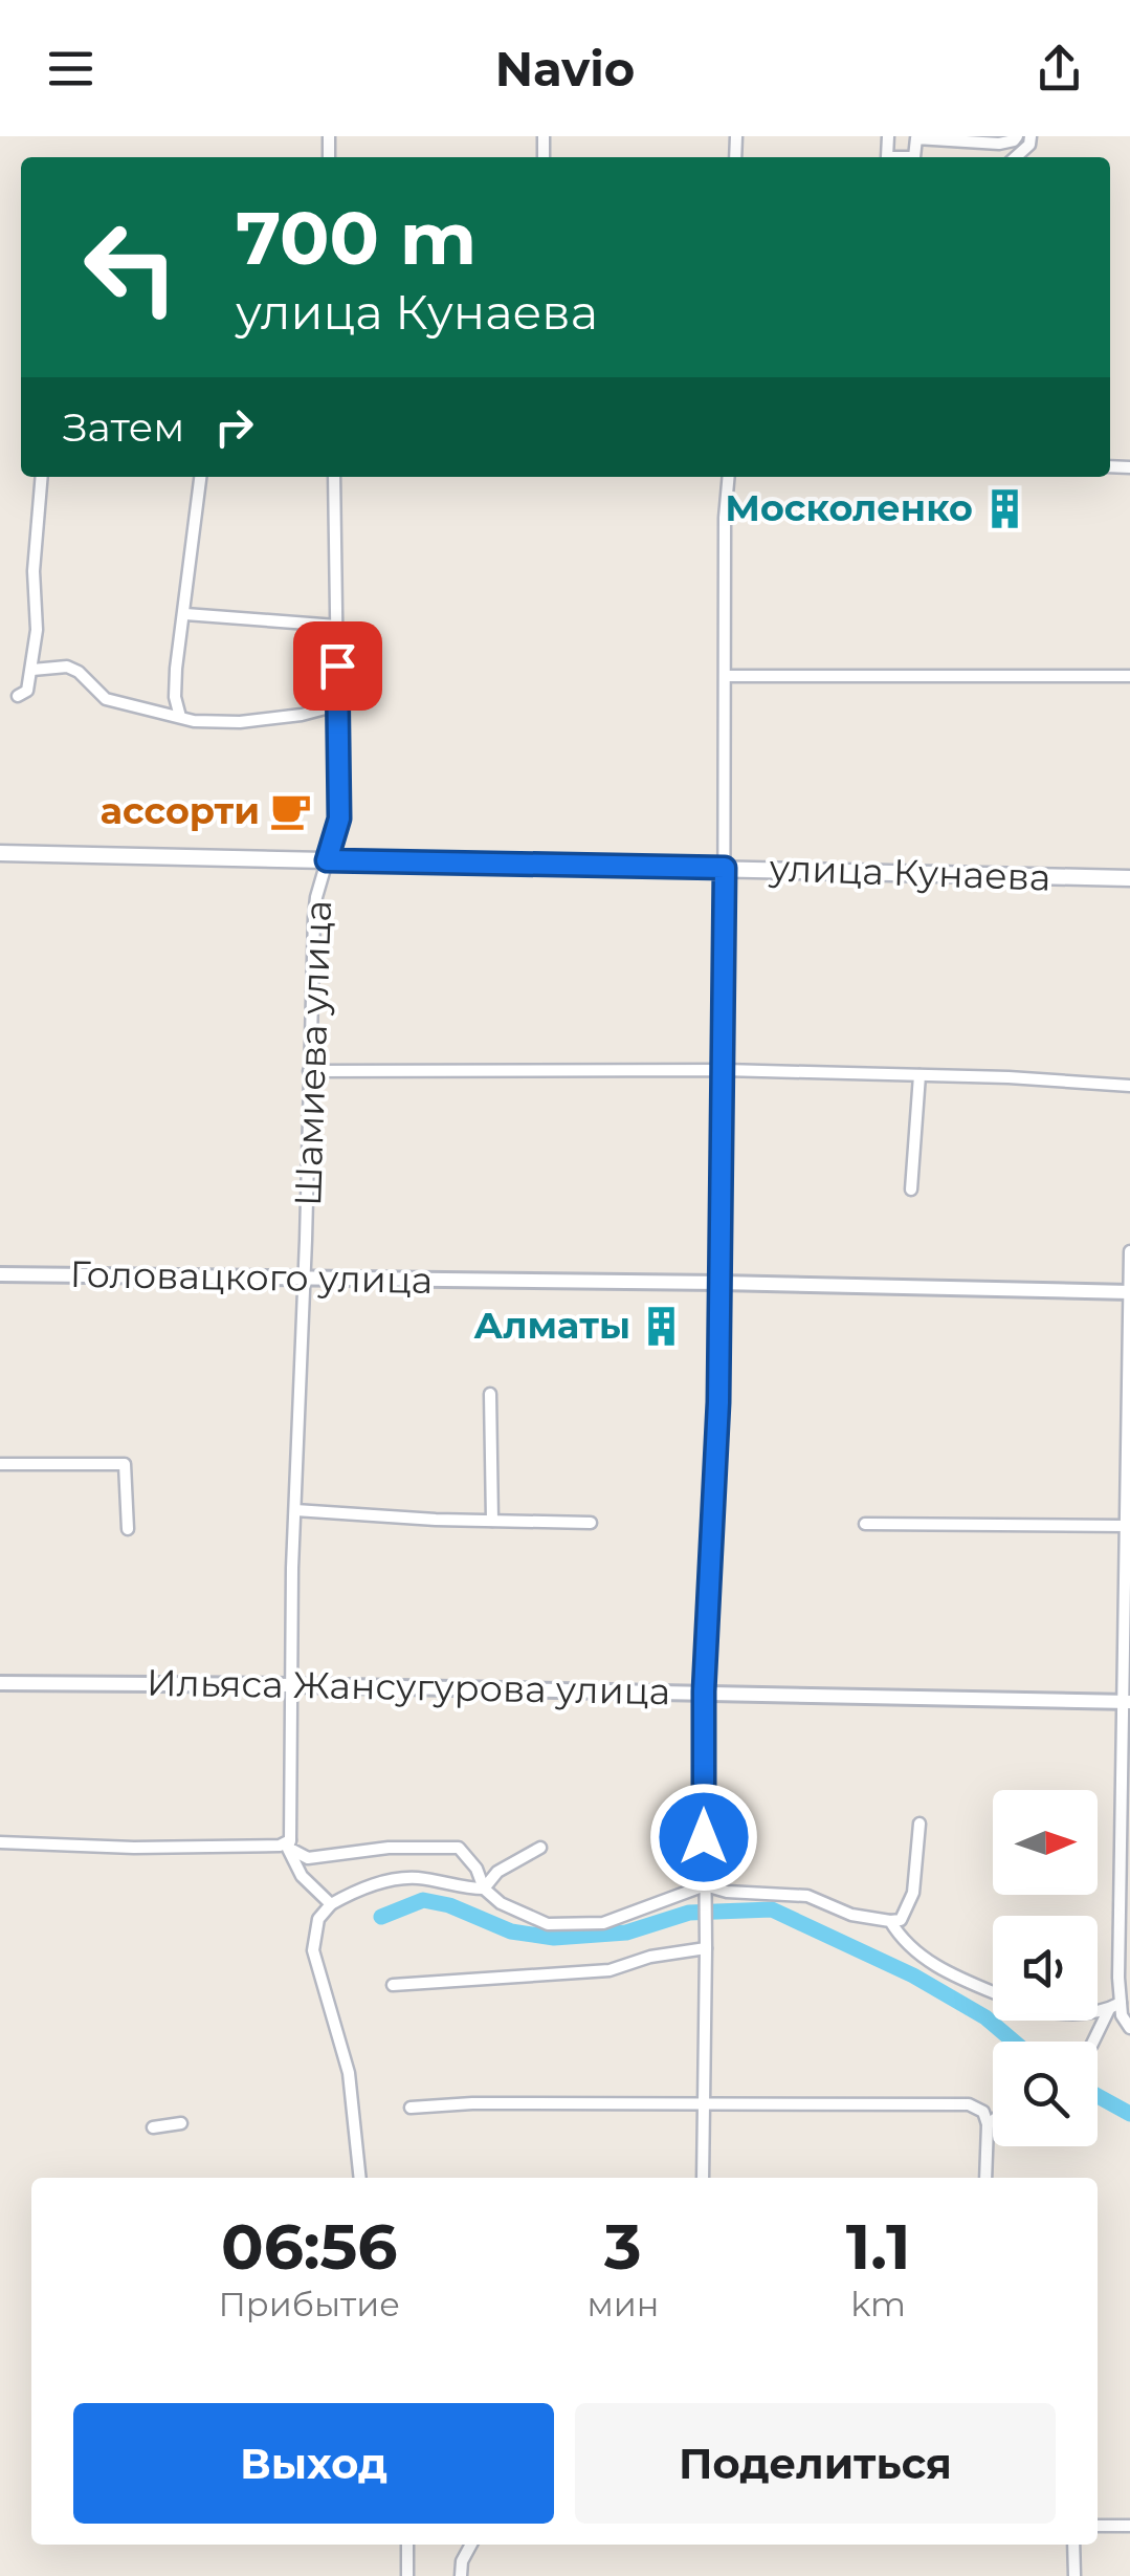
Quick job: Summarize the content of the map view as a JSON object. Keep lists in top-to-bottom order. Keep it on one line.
{"streets":{"main road":["улица Кунаева"],"street":["Шамиева улица","Головацкого улица","Ильяса Жансугурова улица"]},"crossings":[["улица Кунаева","Шамиева улица"],["Шамиева улица","Головацкого улица"],["Шамиева улица","Ильяса Жансугурова улица"]],"places":{"building":["Москоленко","Алматы"],"cafe":["ассорти"]},"north":"right","page":{"header":"Navio","turn":["700 m","улица Кунаева"],"then":"Затем","eta":["06:56","Прибытие","3","мин","1.1","km"],"buttons":["Выход","Поделиться"]}}
